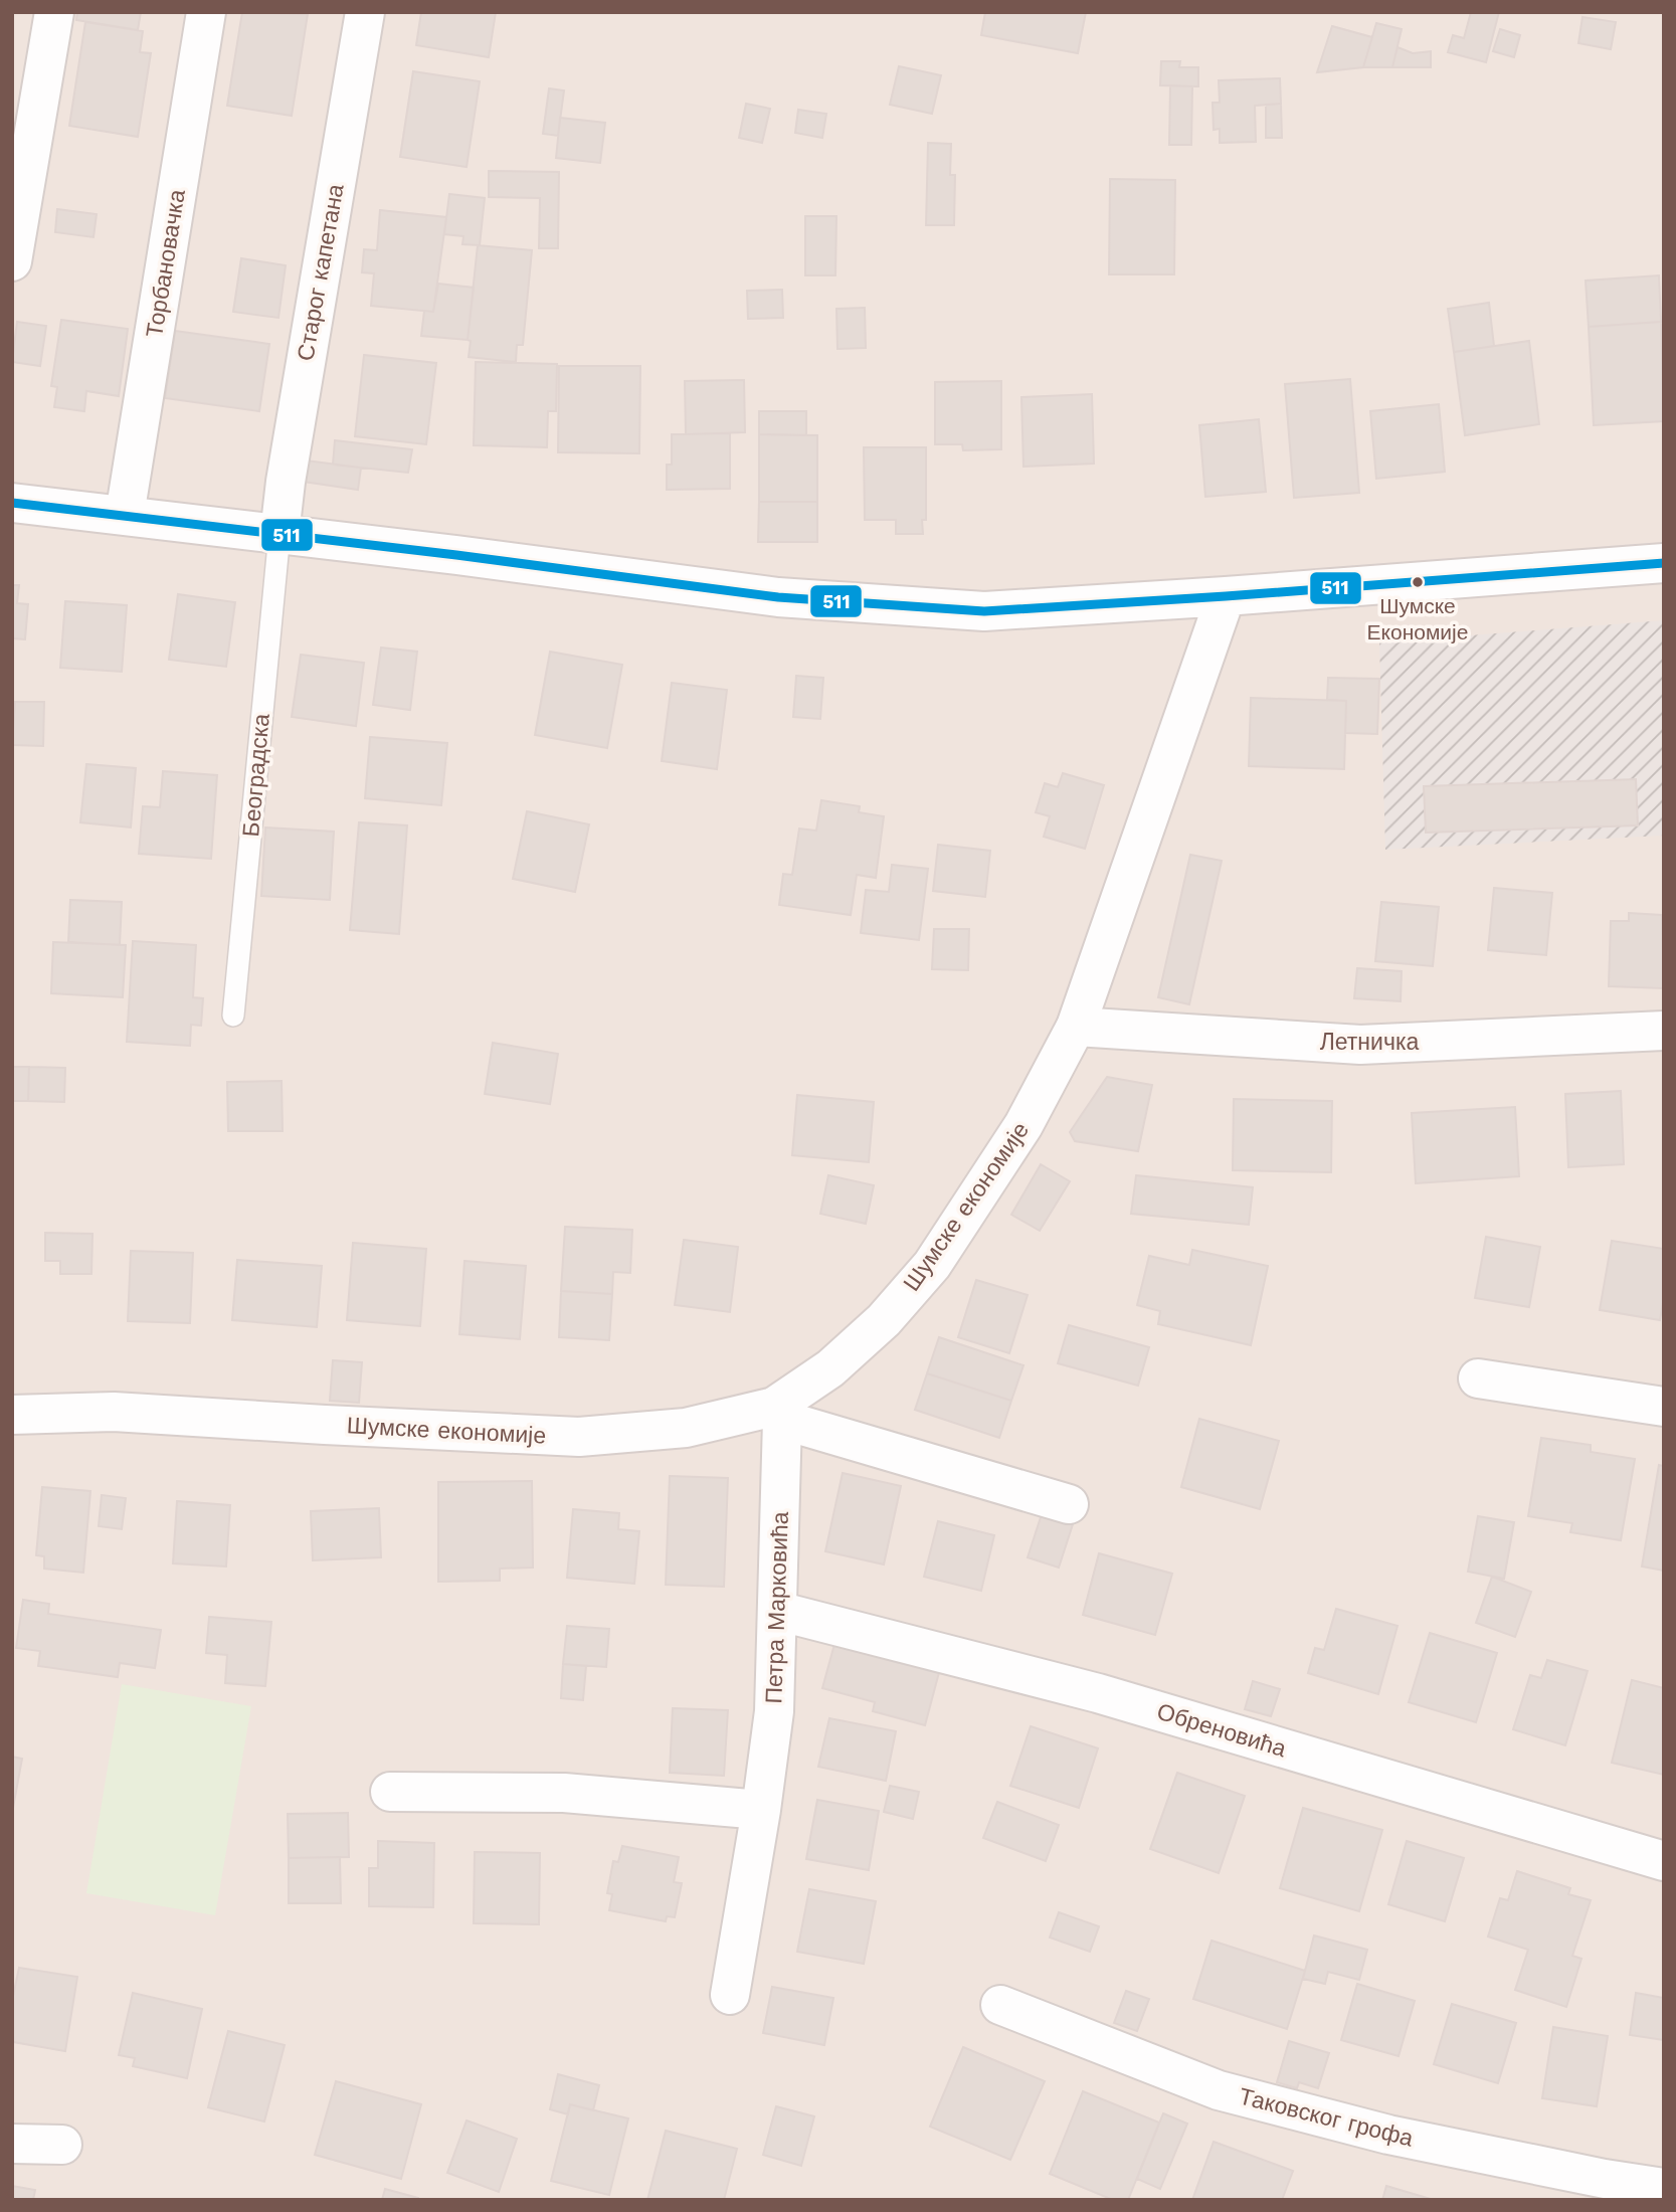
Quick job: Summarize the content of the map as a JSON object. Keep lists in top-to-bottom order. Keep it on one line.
{"streets":{"street":["Торбановачка","Старог капетана","Летничка","Шумске економије","Петра Марковића","Обреновића","Таковског грофа"],"lane":["Београдска"]},"crossings":[["Старог капетана","Београдска"],["Летничка","Шумске економије"],["Шумске економије","Петра Марковића"],["Петра Марковића","Обреновића"]],"places":["Шумске Економије"],"lines":["transit line 511"]}
